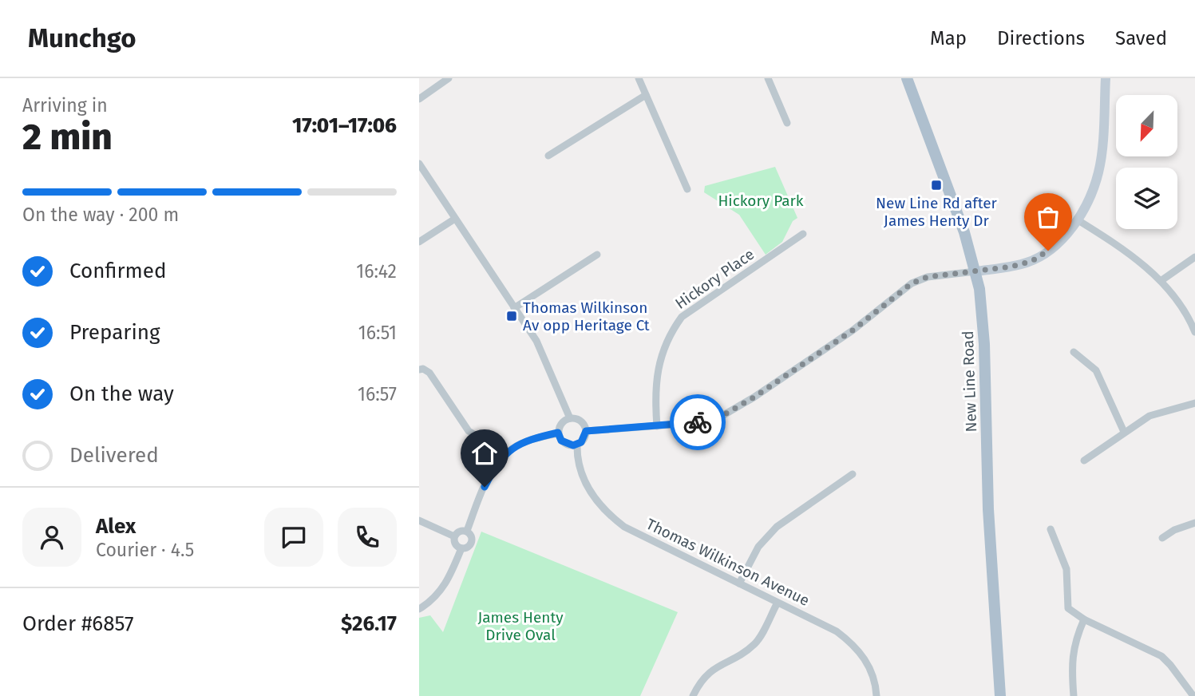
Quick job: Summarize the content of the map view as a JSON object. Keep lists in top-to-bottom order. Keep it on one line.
{"streets":{"main road":["New Line Road"],"street":["Hickory Place","Thomas Wilkinson Avenue"]},"parks":["Hickory Park","James Henty Drive Oval"],"places":{"transit":["New Line Rd after James Henty Dr","Thomas Wilkinson Av opp Heritage Ct"]},"north":"bottom left","page":{"header":"Munchgo","nav":["Map","Directions","Saved"],"heading":["2 min","Arriving in","17:01–17:06"],"panel":["Alex","Courier · 4.5","Order #6857","$26.17"],"bar":"On the way · 200 m","list":[["Confirmed","16:42"],["Preparing","16:51"],["On the way","16:57"],"Delivered"]}}
